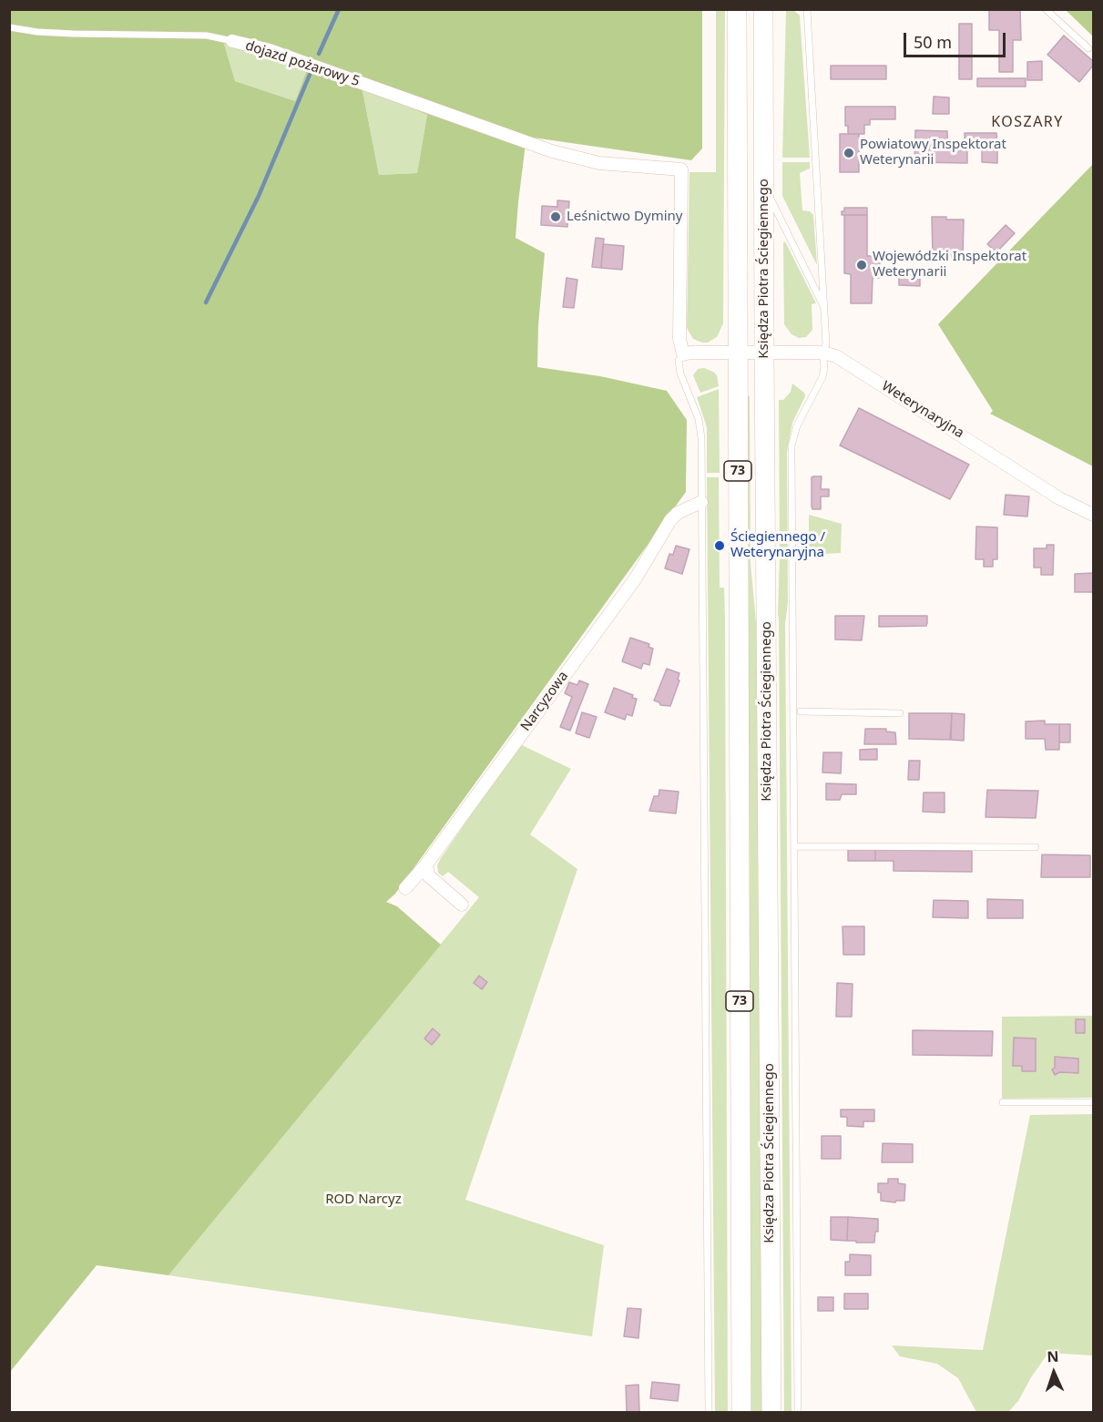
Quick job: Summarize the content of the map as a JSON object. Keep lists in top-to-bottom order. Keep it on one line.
{"streets":{"main road":["Księdza Piotra Ściegiennego","73"],"street":["dojazd pożarowy 5","Weterynaryjna","Narcyzowa"]},"crossings":[["dojazd pożarowy 5","Weterynaryjna"],["Księdza Piotra Ściegiennego","Weterynaryjna"]],"districts":["KOSZARY"],"parks":["ROD Narcyz"],"places":["Powiatowy Inspektorat Weterynarii","Leśnictwo Dyminy","Wojewódzki Inspektorat Weterynarii","Ściegiennego / Weterynaryjna"],"scale_bar":"50 m","north":"top"}
